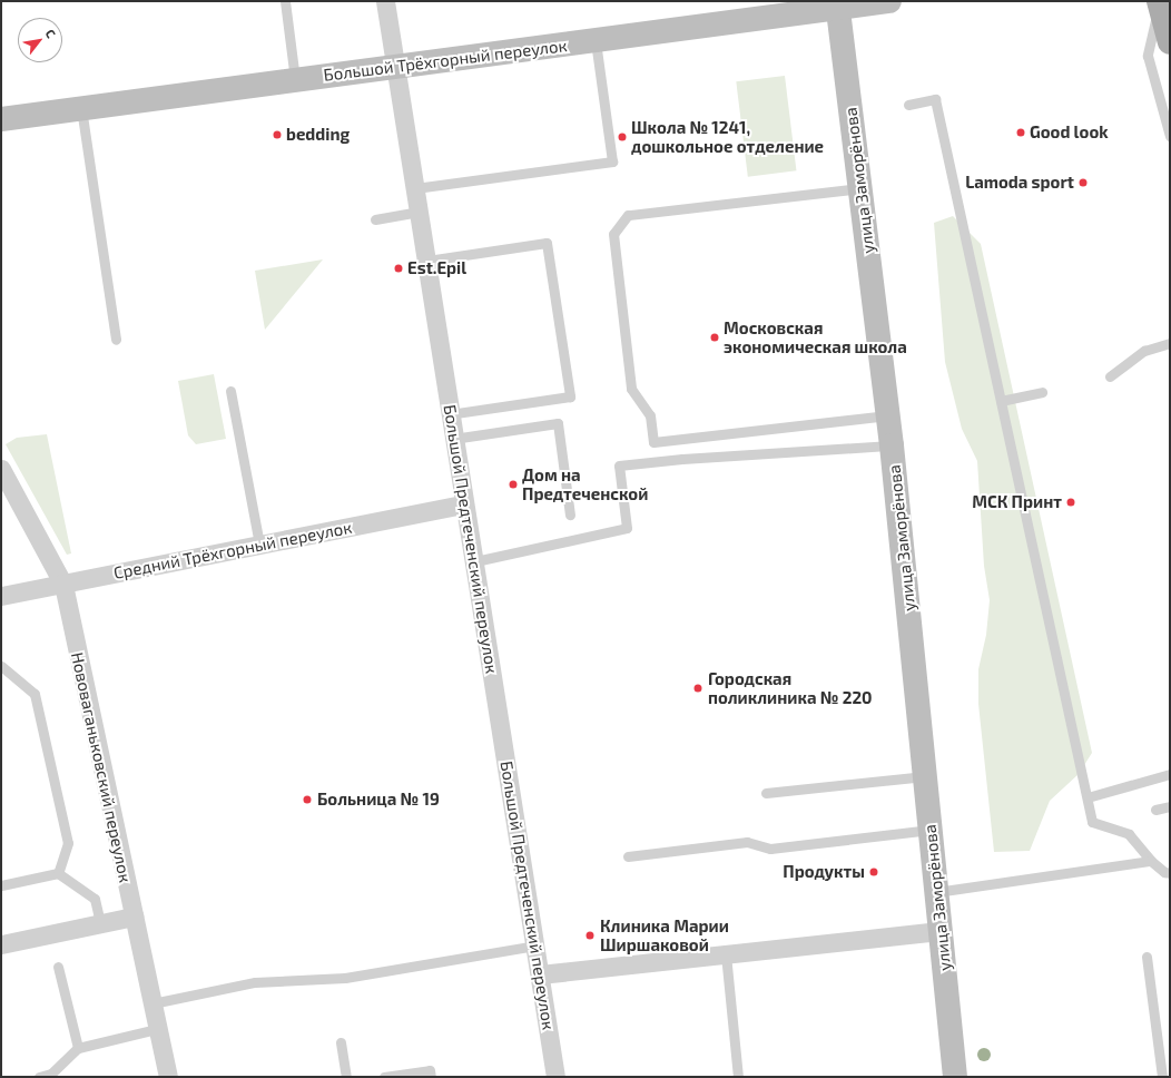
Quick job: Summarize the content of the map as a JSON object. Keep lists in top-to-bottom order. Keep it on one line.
{"streets":{"street":["Большой Трёхгорный переулок","улица Заморёнова","Большой Предтеченский переулок","Средний Трёхгорный переулок","Нововаганьковский переулок"]},"crossings":[["Большой Трёхгорный переулок","улица Заморёнова"],["Большой Трёхгорный переулок","Большой Предтеченский переулок"],["Большой Предтеченский переулок","Средний Трёхгорный переулок"],["Средний Трёхгорный переулок","Нововаганьковский переулок"]],"places":["Good look","bedding","Школа № 1241, дошкольное отделение","Lamoda sport","Est.Epil","Московская экономическая школа","Дом на Предтеченской","МСК Принт","Городская поликлиника № 220","Больница № 19","Продукты","Клиника Марии Ширшаковой"],"north":"top right"}
